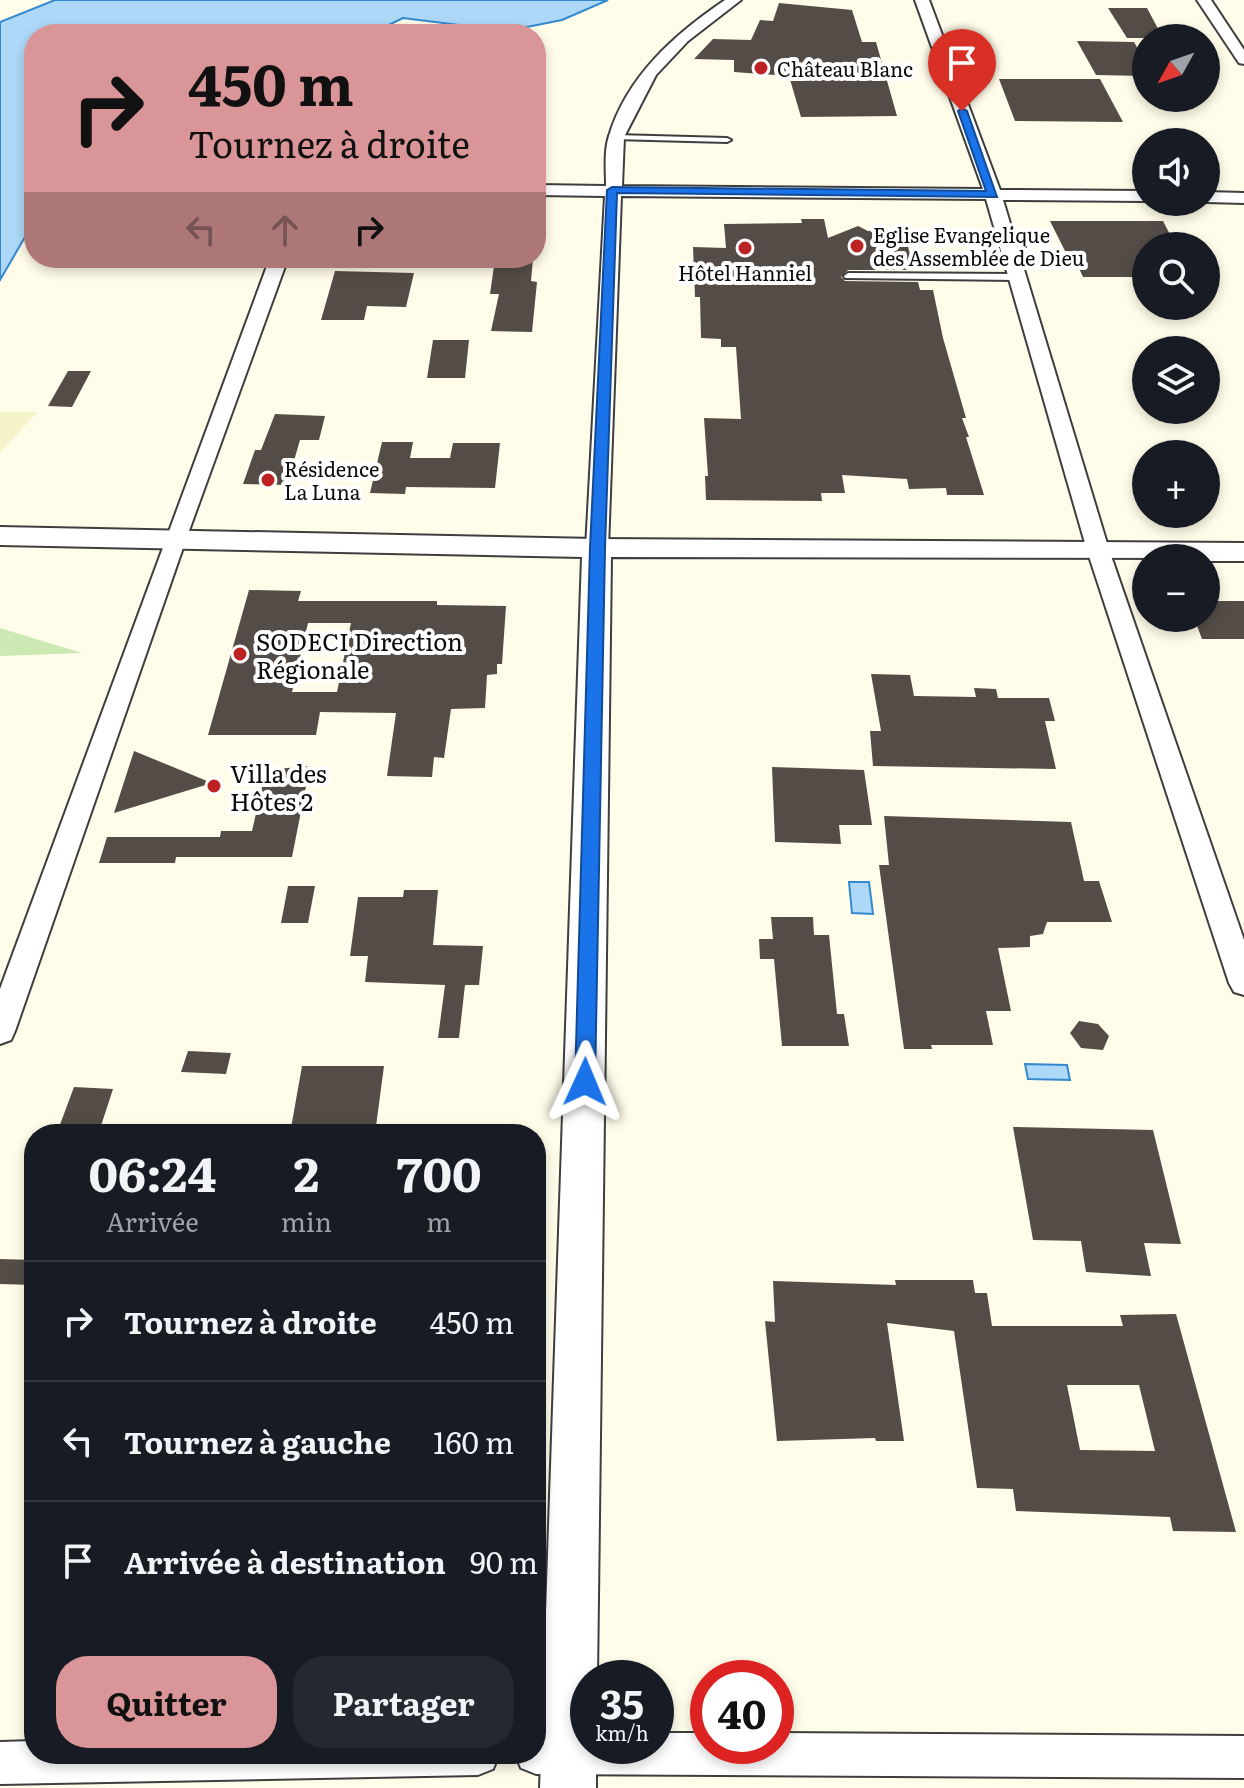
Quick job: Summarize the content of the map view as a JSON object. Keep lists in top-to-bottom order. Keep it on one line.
{"places":["Château Blanc","Eglise Evangelique des Assemblée de Dieu","Hôtel Hanniel","Résidence La Luna","SODECI Direction Régionale","Villa des Hôtes 2"],"north":"bottom left","page":{"map_buttons":["+","−"],"turn":["450 m","Tournez à droite"],"eta":["06:24","Arrivée","2","min","700","m"],"list":[{"name":"Tournez à droite","value":"450 m"},{"name":"Tournez à gauche","value":"160 m"},{"name":"Arrivée à destination","value":"90 m"}],"buttons":["Quitter","Partager"],"speed":"35 km/h","limit":"40"}}
